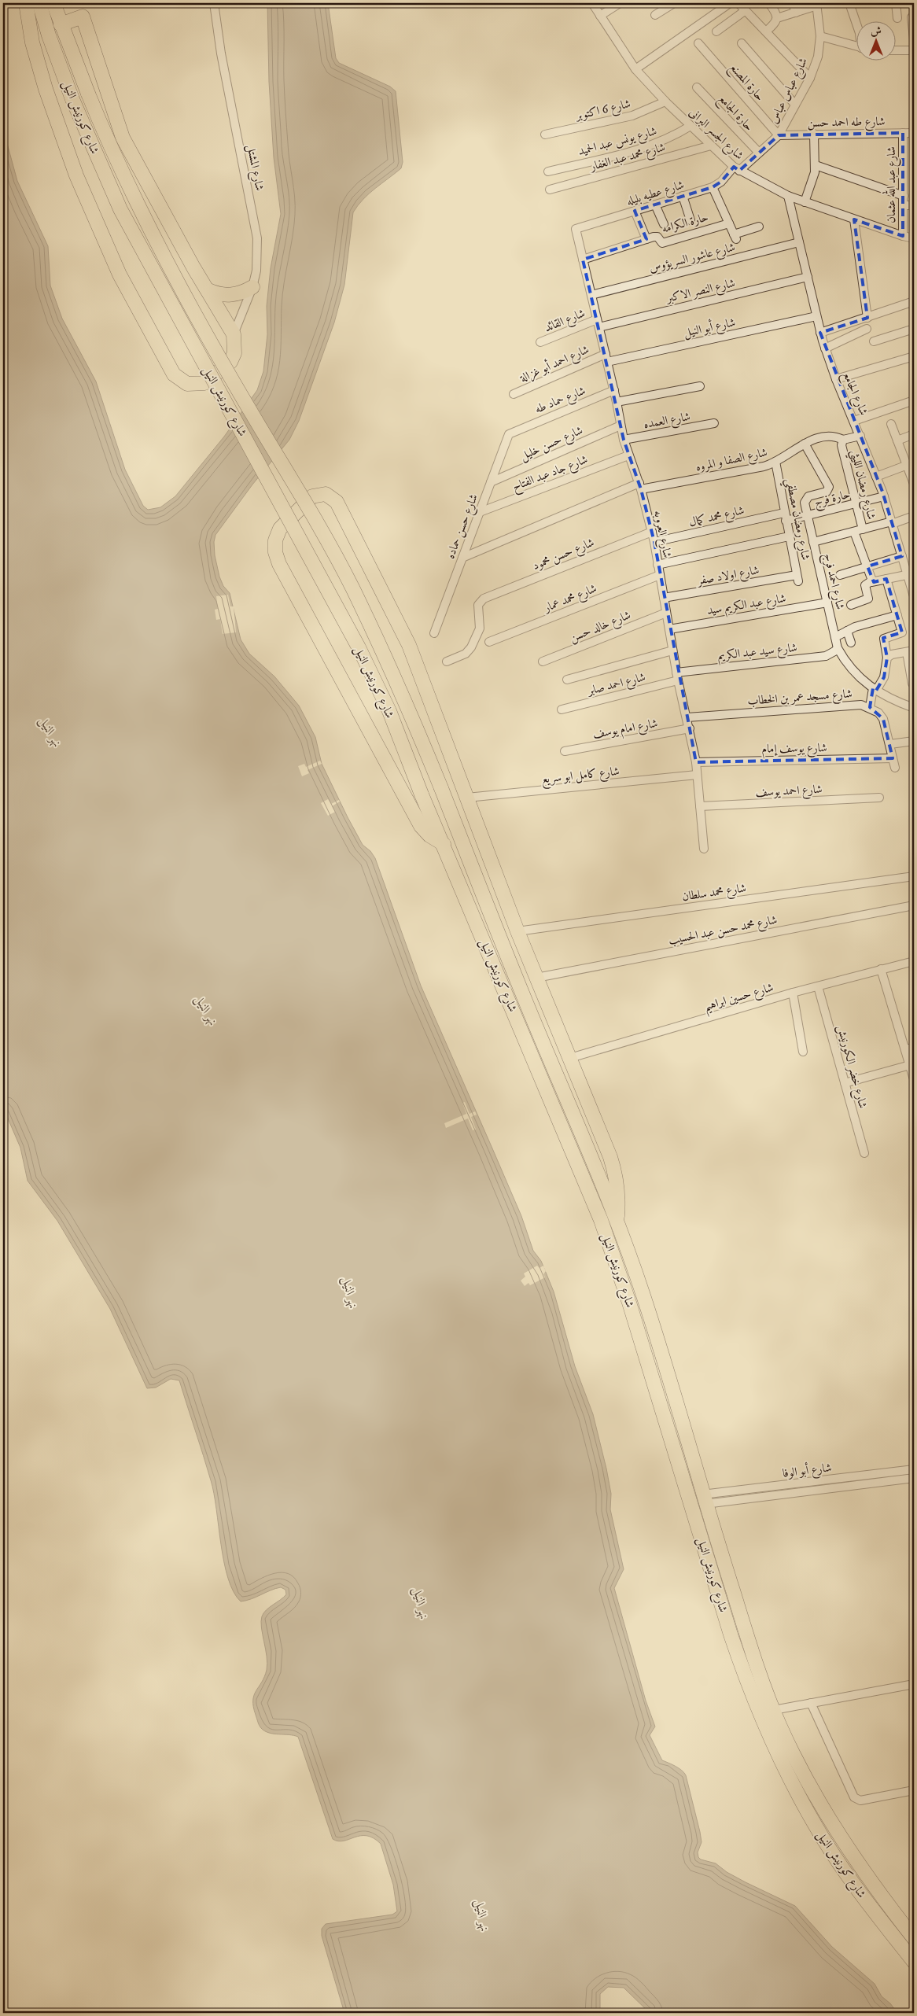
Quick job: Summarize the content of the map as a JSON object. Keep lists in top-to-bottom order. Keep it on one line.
{"streets":{"highway":["شارع كورنيش النيل"],"street":["حارة المصنع","شارع عباس عباس","شارع 6 اكتوبر","حارة الجامع","شارع طه احمد حسن","شارع الجسر البرانى","شارع يونس عبد الحميد","شارع محمد عبد الغفار","شارع المشتل","شارع عبد الله عثمان","شارع عطيه بليله","حارة الكرامه","شارع عاشور السريؤوس","شارع النصر الاكبر","شارع القائد","شارع أبو النيل","شارع احمد أبو غزالة","شارع الجامع","شارع حماد طه","شارع العمده","شارع حسن خليل","شارع الصفا و المروه","شارع جاد عبد الفتاح","شارع رمضان الليثي","حارة فرج","شارع محمد كمال","شارع رمضان مصطفي","شارع حسن حماده","شارع العروبه","شارع حسن محمود","شارع اولاد صفر","شارع احمد فرج","شارع محمد عمار","شارع عبد الكريم سيد","شارع خالد حسن","شارع سيد عبد الكريم","شارع احمد صابر","شارع مسجد عمر بن الخطاب","شارع امام يوسف","شارع يوسف إمام","شارع كامل ابو سريع","شارع احمد يوسف","شارع محمد سلطان","شارع محمد حسن عبد الحسيب","شارع حسين ابراهيم","شارع خضر الكورنيش","شارع أبو الوفا"]},"crossings":[["حارة المصنع","شارع عباس عباس"],["حارة المصنع","شارع طه احمد حسن"],["شارع عباس عباس","حارة الجامع"],["شارع عباس عباس","شارع طه احمد حسن"],["شارع عباس عباس","شارع الجسر البرانى"],["شارع عباس عباس","شارع عطيه بليله"],["شارع 6 اكتوبر","شارع الجسر البرانى"],["شارع كورنيش النيل","شارع أبو الوفا"],["شارع طه احمد حسن","شارع عبد الله عثمان"],["شارع الجسر البرانى","شارع يونس عبد الحميد"],["شارع الجسر البرانى","شارع محمد عبد الغفار"],["شارع الجسر البرانى","شارع عبد الله عثمان"],["شارع الجسر البرانى","شارع عطيه بليله"],["شارع الجسر البرانى","شارع الجامع"],["شارع عطيه بليله","شارع العروبه"],["حارة الكرامه","شارع العروبه"],["شارع عاشور السريؤوس","شارع الجامع"],["شارع عاشور السريؤوس","شارع العروبه"],["شارع النصر الاكبر","شارع القائد"],["شارع النصر الاكبر","شارع الجامع"],["شارع النصر الاكبر","شارع العروبه"],["شارع القائد","شارع العروبه"],["شارع أبو النيل","شارع احمد أبو غزالة"],["شارع أبو النيل","شارع الجامع"],["شارع أبو النيل","شارع العروبه"],["شارع احمد أبو غزالة","شارع العروبه"],["شارع الجامع","شارع رمضان الليثي"],["شارع الجامع","حارة فرج"],["شارع حماد طه","شارع حسن حماده"],["شارع حماد طه","شارع العروبه"],["شارع العمده","شارع العروبه"],["شارع حسن خليل","شارع حسن حماده"],["شارع حسن خليل","شارع العروبه"],["شارع الصفا و المروه","شارع رمضان الليثي"],["شارع الصفا و المروه","شارع رمضان مصطفي"],["شارع الصفا و المروه","شارع حسن حماده"],["شارع الصفا و المروه","شارع العروبه"],["شارع الصفا و المروه","شارع احمد فرج"],["شارع جاد عبد الفتاح","شارع حسن حماده"],["شارع جاد عبد الفتاح","شارع العروبه"],["شارع رمضان الليثي","حارة فرج"],["حارة فرج","شارع محمد كمال"],["حارة فرج","شارع رمضان مصطفي"],["حارة فرج","شارع احمد فرج"],["شارع محمد كمال","شارع رمضان مصطفي"],["شارع محمد كمال","شارع العروبه"],["شارع رمضان مصطفي","شارع اولاد صفر"],["شارع العروبه","شارع حسن محمود"],["شارع العروبه","شارع اولاد صفر"],["شارع العروبه","شارع محمد عمار"],["شارع العروبه","شارع عبد الكريم سيد"],["شارع العروبه","شارع خالد حسن"],["شارع العروبه","شارع سيد عبد الكريم"],["شارع العروبه","شارع احمد صابر"],["شارع العروبه","شارع مسجد عمر بن الخطاب"],["شارع العروبه","شارع امام يوسف"],["شارع العروبه","شارع يوسف إمام"],["شارع العروبه","شارع كامل ابو سريع"],["شارع العروبه","شارع احمد يوسف"],["شارع احمد فرج","شارع عبد الكريم سيد"],["شارع احمد فرج","شارع سيد عبد الكريم"],["شارع سيد عبد الكريم","شارع احمد صابر"],["شارع حسين ابراهيم","شارع خضر الكورنيش"]],"water":["نهر النيل"],"north":"top"}
